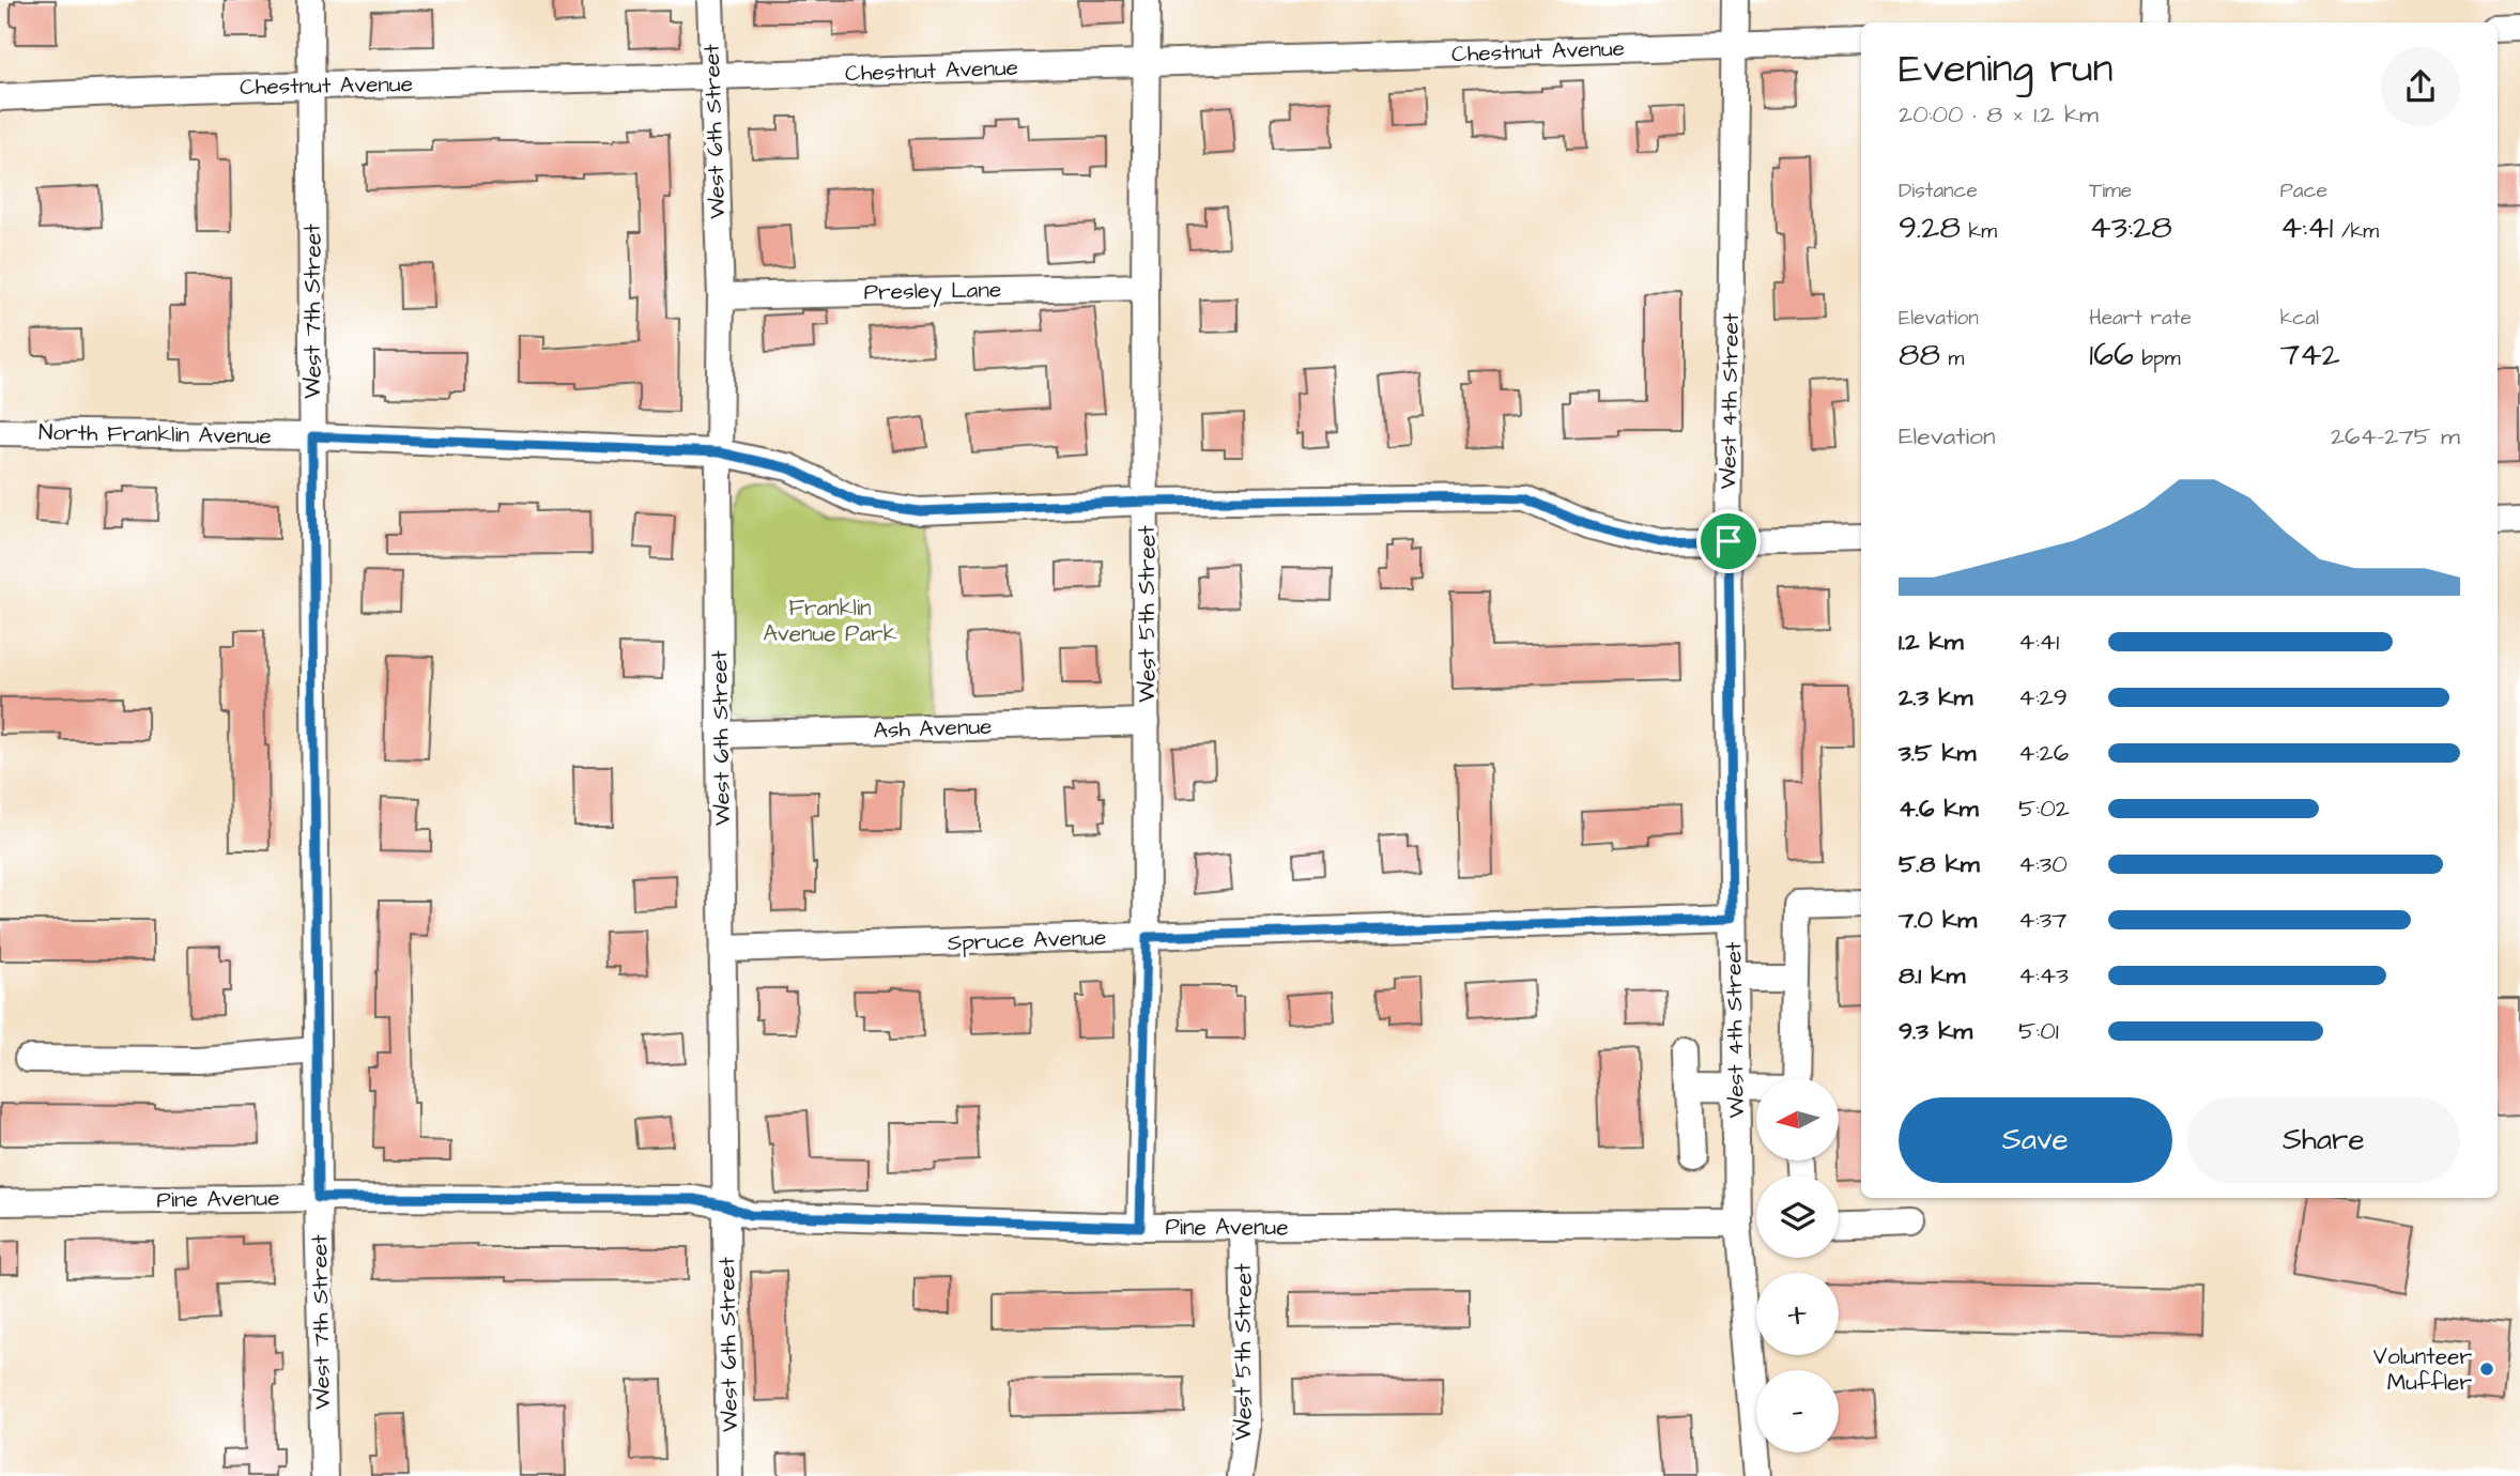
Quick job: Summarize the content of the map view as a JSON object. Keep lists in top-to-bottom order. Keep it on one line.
{"streets":{"street":["Chestnut Avenue","West 6th Street","Presley Lane","West 7th Street","West 4th Street","North Franklin Avenue","West 5th Street","Ash Avenue","Spruce Avenue","Pine Avenue"]},"crossings":[["Chestnut Avenue","West 6th Street"],["Chestnut Avenue","West 7th Street"],["Chestnut Avenue","West 4th Street"],["Chestnut Avenue","West 5th Street"],["West 6th Street","Presley Lane"],["West 6th Street","North Franklin Avenue"],["West 6th Street","Ash Avenue"],["West 6th Street","Spruce Avenue"],["West 6th Street","Pine Avenue"],["Presley Lane","West 5th Street"],["West 7th Street","North Franklin Avenue"],["West 7th Street","Pine Avenue"],["West 4th Street","North Franklin Avenue"],["West 4th Street","Spruce Avenue"],["West 4th Street","Pine Avenue"],["North Franklin Avenue","West 5th Street"],["West 5th Street","Ash Avenue"],["West 5th Street","Spruce Avenue"],["West 5th Street","Pine Avenue"]],"parks":["Franklin Avenue Park"],"places":["Volunteer Muffler"],"north":"left","page":{"heading":["Evening run","20:00 · 8 × 1.2 km"],"stats":[["Distance","9.28 km"],["Time","43:28"],["Pace","4:41 /km"],["Elevation","88 m"],["Heart rate","166 bpm"],["kcal","742"]],"chart":["Elevation","264–275 m"],"list":[{"name":"1.2 km","note":"4:41"},{"name":"2.3 km","note":"4:29"},{"name":"3.5 km","note":"4:26"},{"name":"4.6 km","note":"5:02"},{"name":"5.8 km","note":"4:30"},{"name":"7.0 km","note":"4:37"},{"name":"8.1 km","note":"4:43"},{"name":"9.3 km","note":"5:01"}],"map_buttons":["+","−"],"buttons":["Save","Share"]}}
